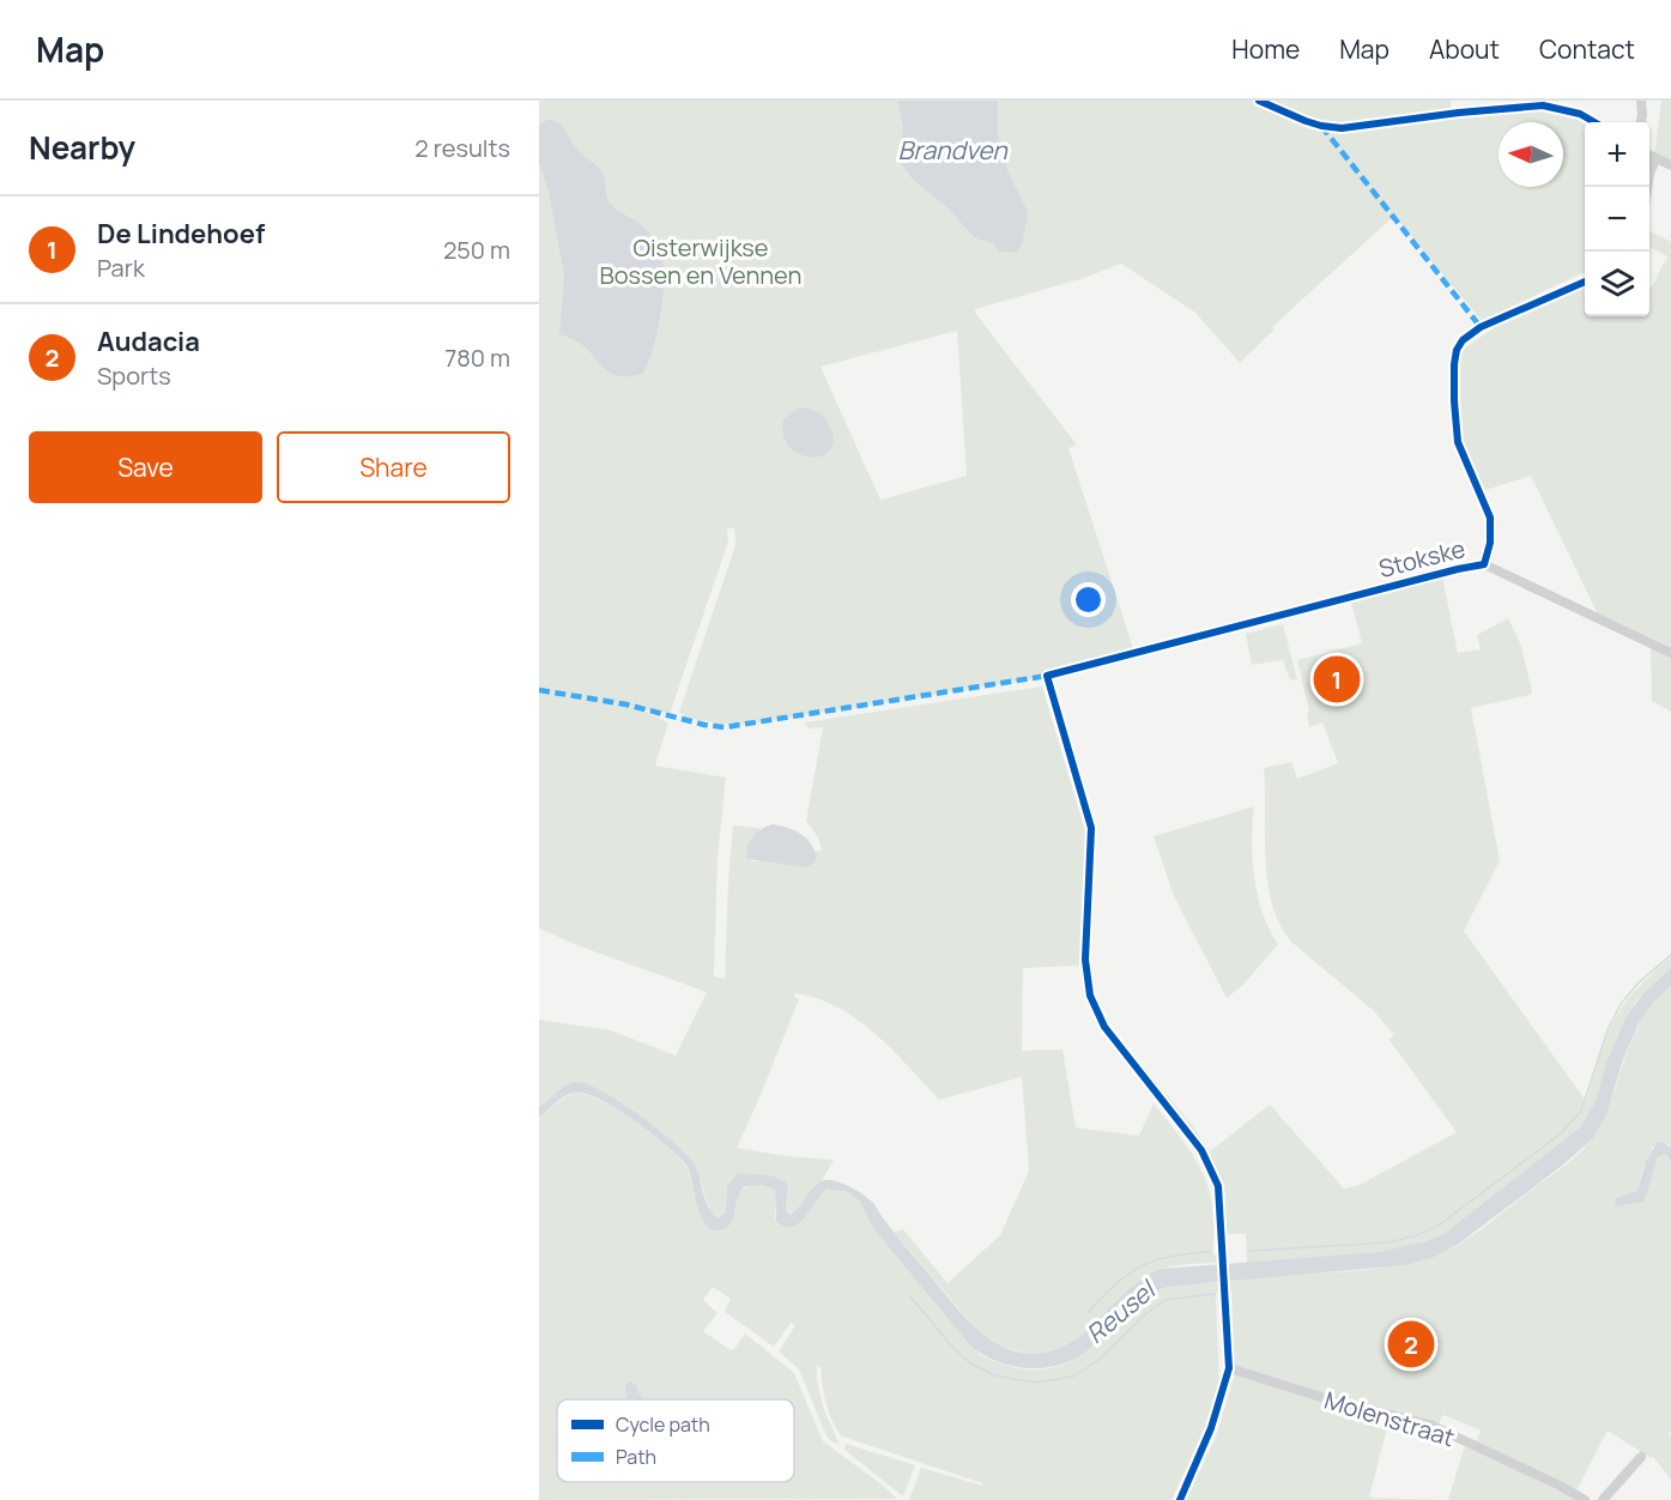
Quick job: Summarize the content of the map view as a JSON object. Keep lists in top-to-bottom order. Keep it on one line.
{"streets":{"street":["Stokske","Molenstraat"]},"crossings":[["Stokske","Molenstraat"]],"water":["Brandven","Reusel"],"parks":["Oisterwijkse Bossen en Vennen"],"legend":["Cycle path","Path"],"north":"left","page":{"header":"Map","nav":["Home","Map","About","Contact"],"heading":["Nearby","2 results"],"map_buttons":["+","−"],"list":[{"mark":"1","name":"De Lindehoef","note":"Park","value":"250 m"},{"mark":"2","name":"Audacia","note":"Sports","value":"780 m"}],"buttons":["Save","Share"],"pins":["1","2"]}}
